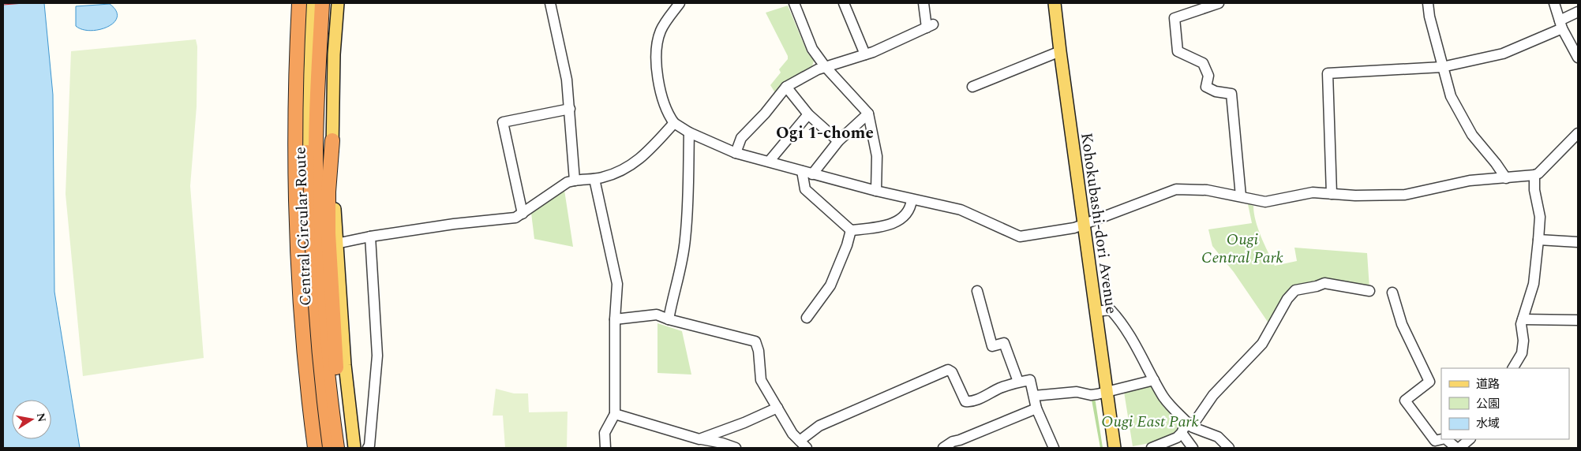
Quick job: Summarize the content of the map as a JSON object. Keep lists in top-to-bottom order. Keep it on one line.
{"streets":{"highway":["Central Circular Route"],"main road":["Kohokubashi-dori Avenue"]},"districts":["Ogi 1-chome"],"parks":["Ougi Central Park","Ougi East Park"],"legend":["道路","公園","水域"],"north":"right"}
